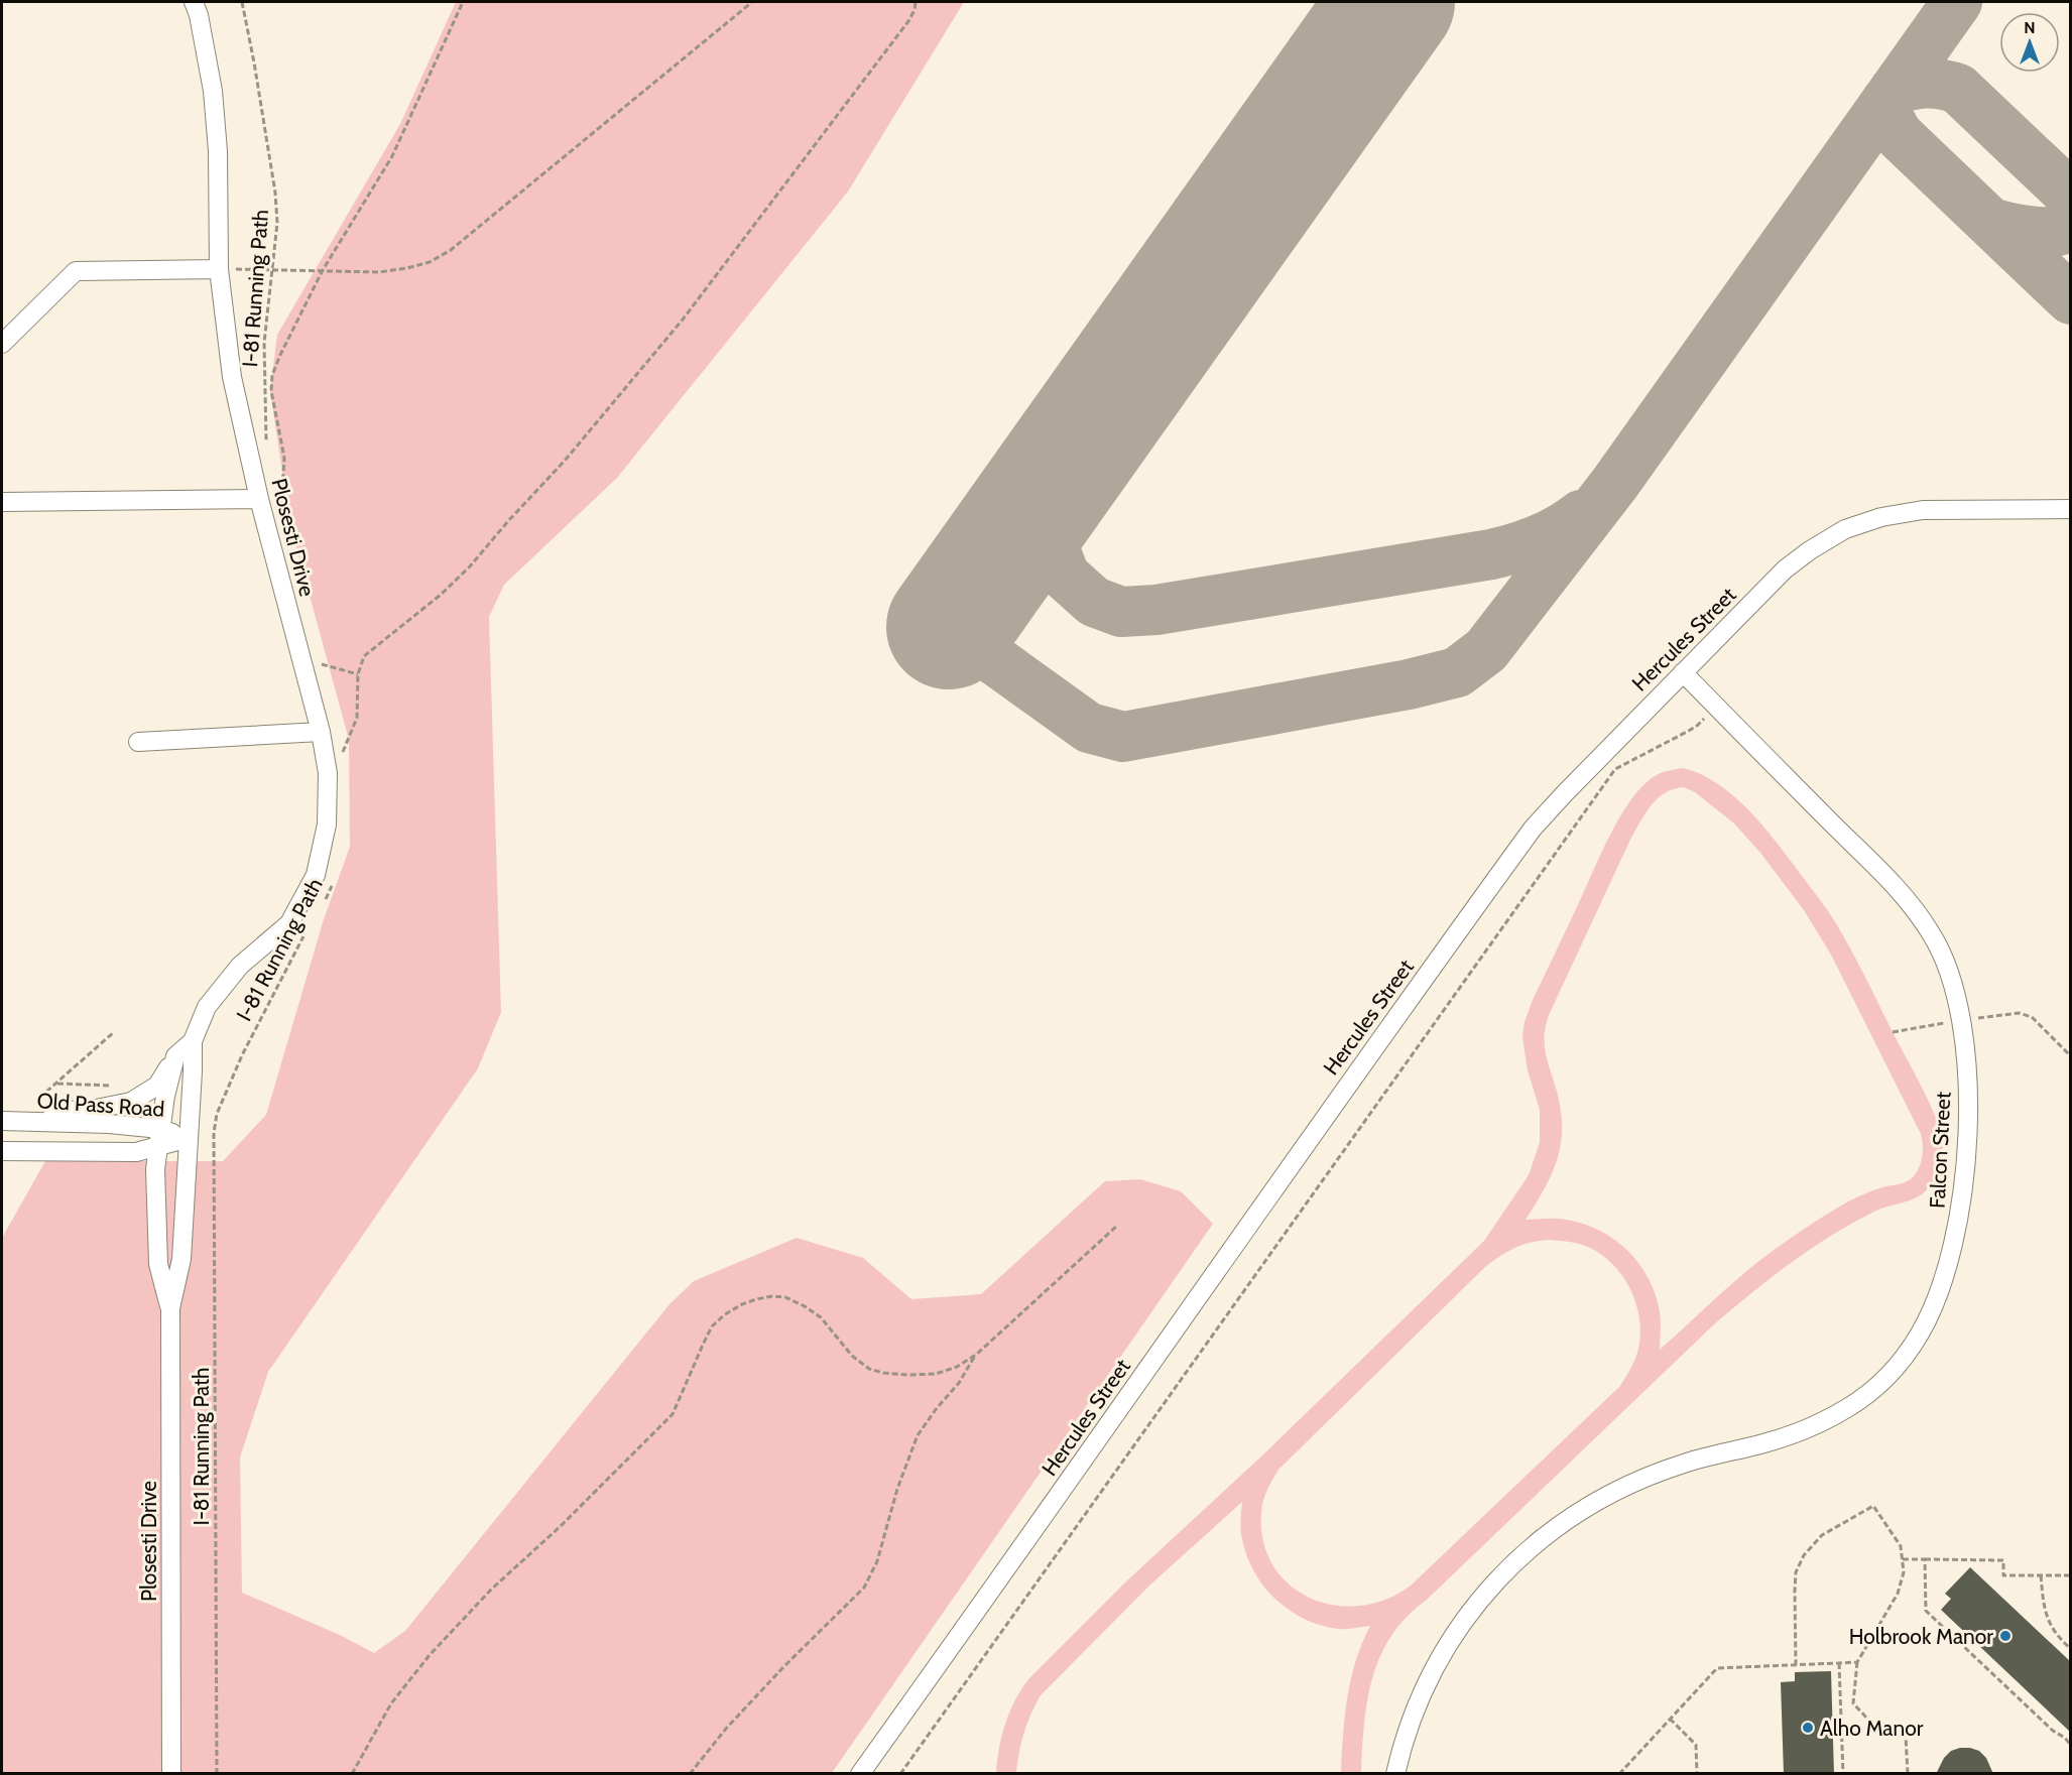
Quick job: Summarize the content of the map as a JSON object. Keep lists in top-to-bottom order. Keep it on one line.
{"streets":{"street":["Plosesti Drive","Hercules Street","Old Pass Road","Falcon Street"],"path":["I-81 Running Path"]},"crossings":[["Plosesti Drive","Old Pass Road"],["Hercules Street","Falcon Street"]],"places":["Holbrook Manor","Alho Manor"],"north":"top"}
